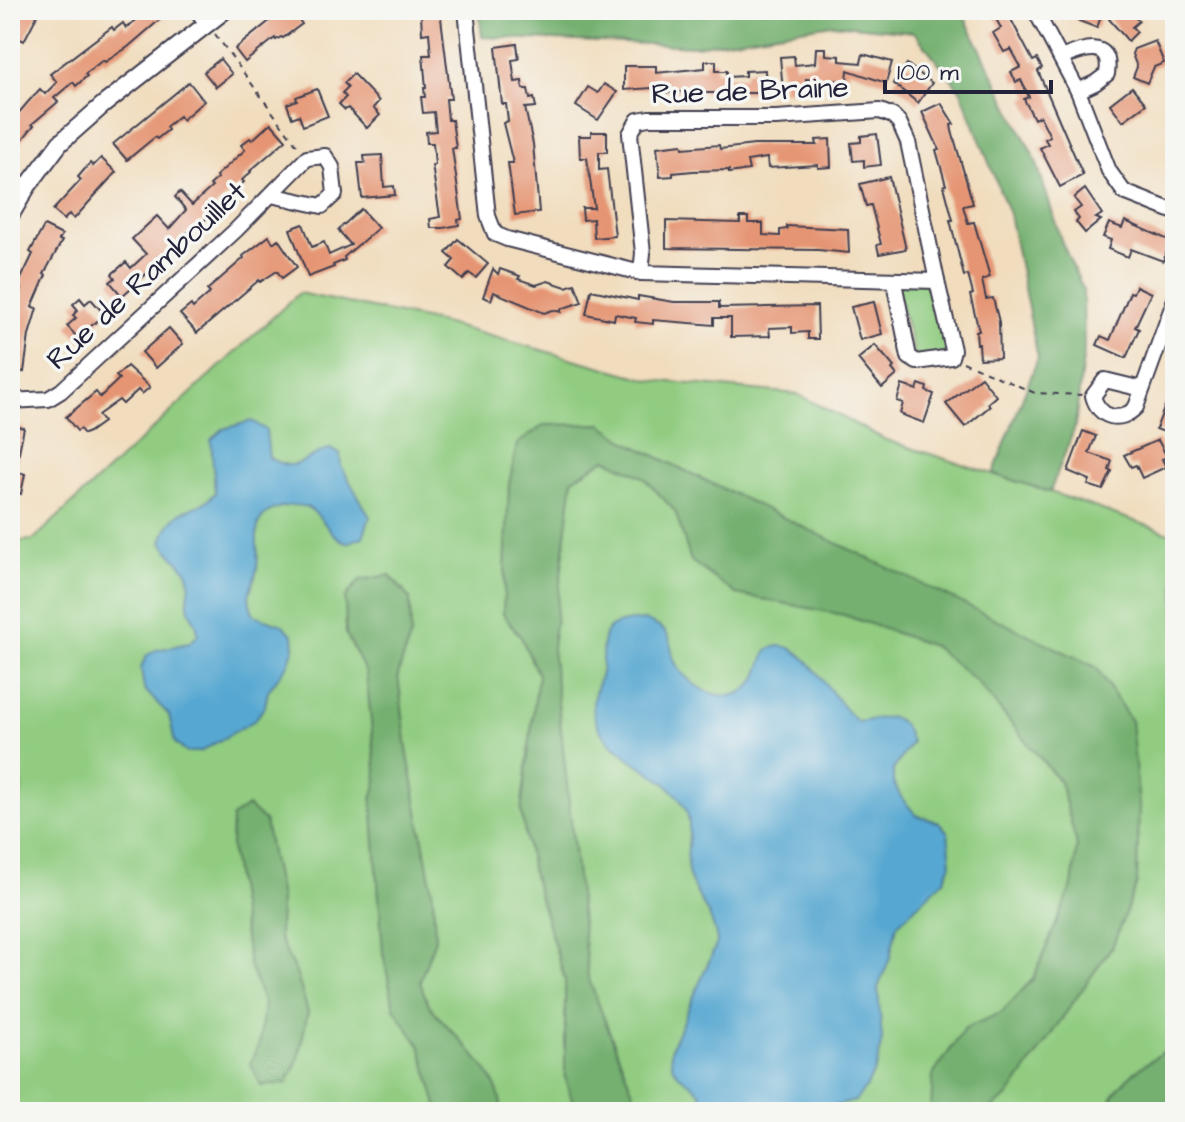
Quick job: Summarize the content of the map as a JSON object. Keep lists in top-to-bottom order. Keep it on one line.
{"streets":{"street":["Rue de Braine","Rue de Rambouillet"]},"scale_bar":"100 m"}
